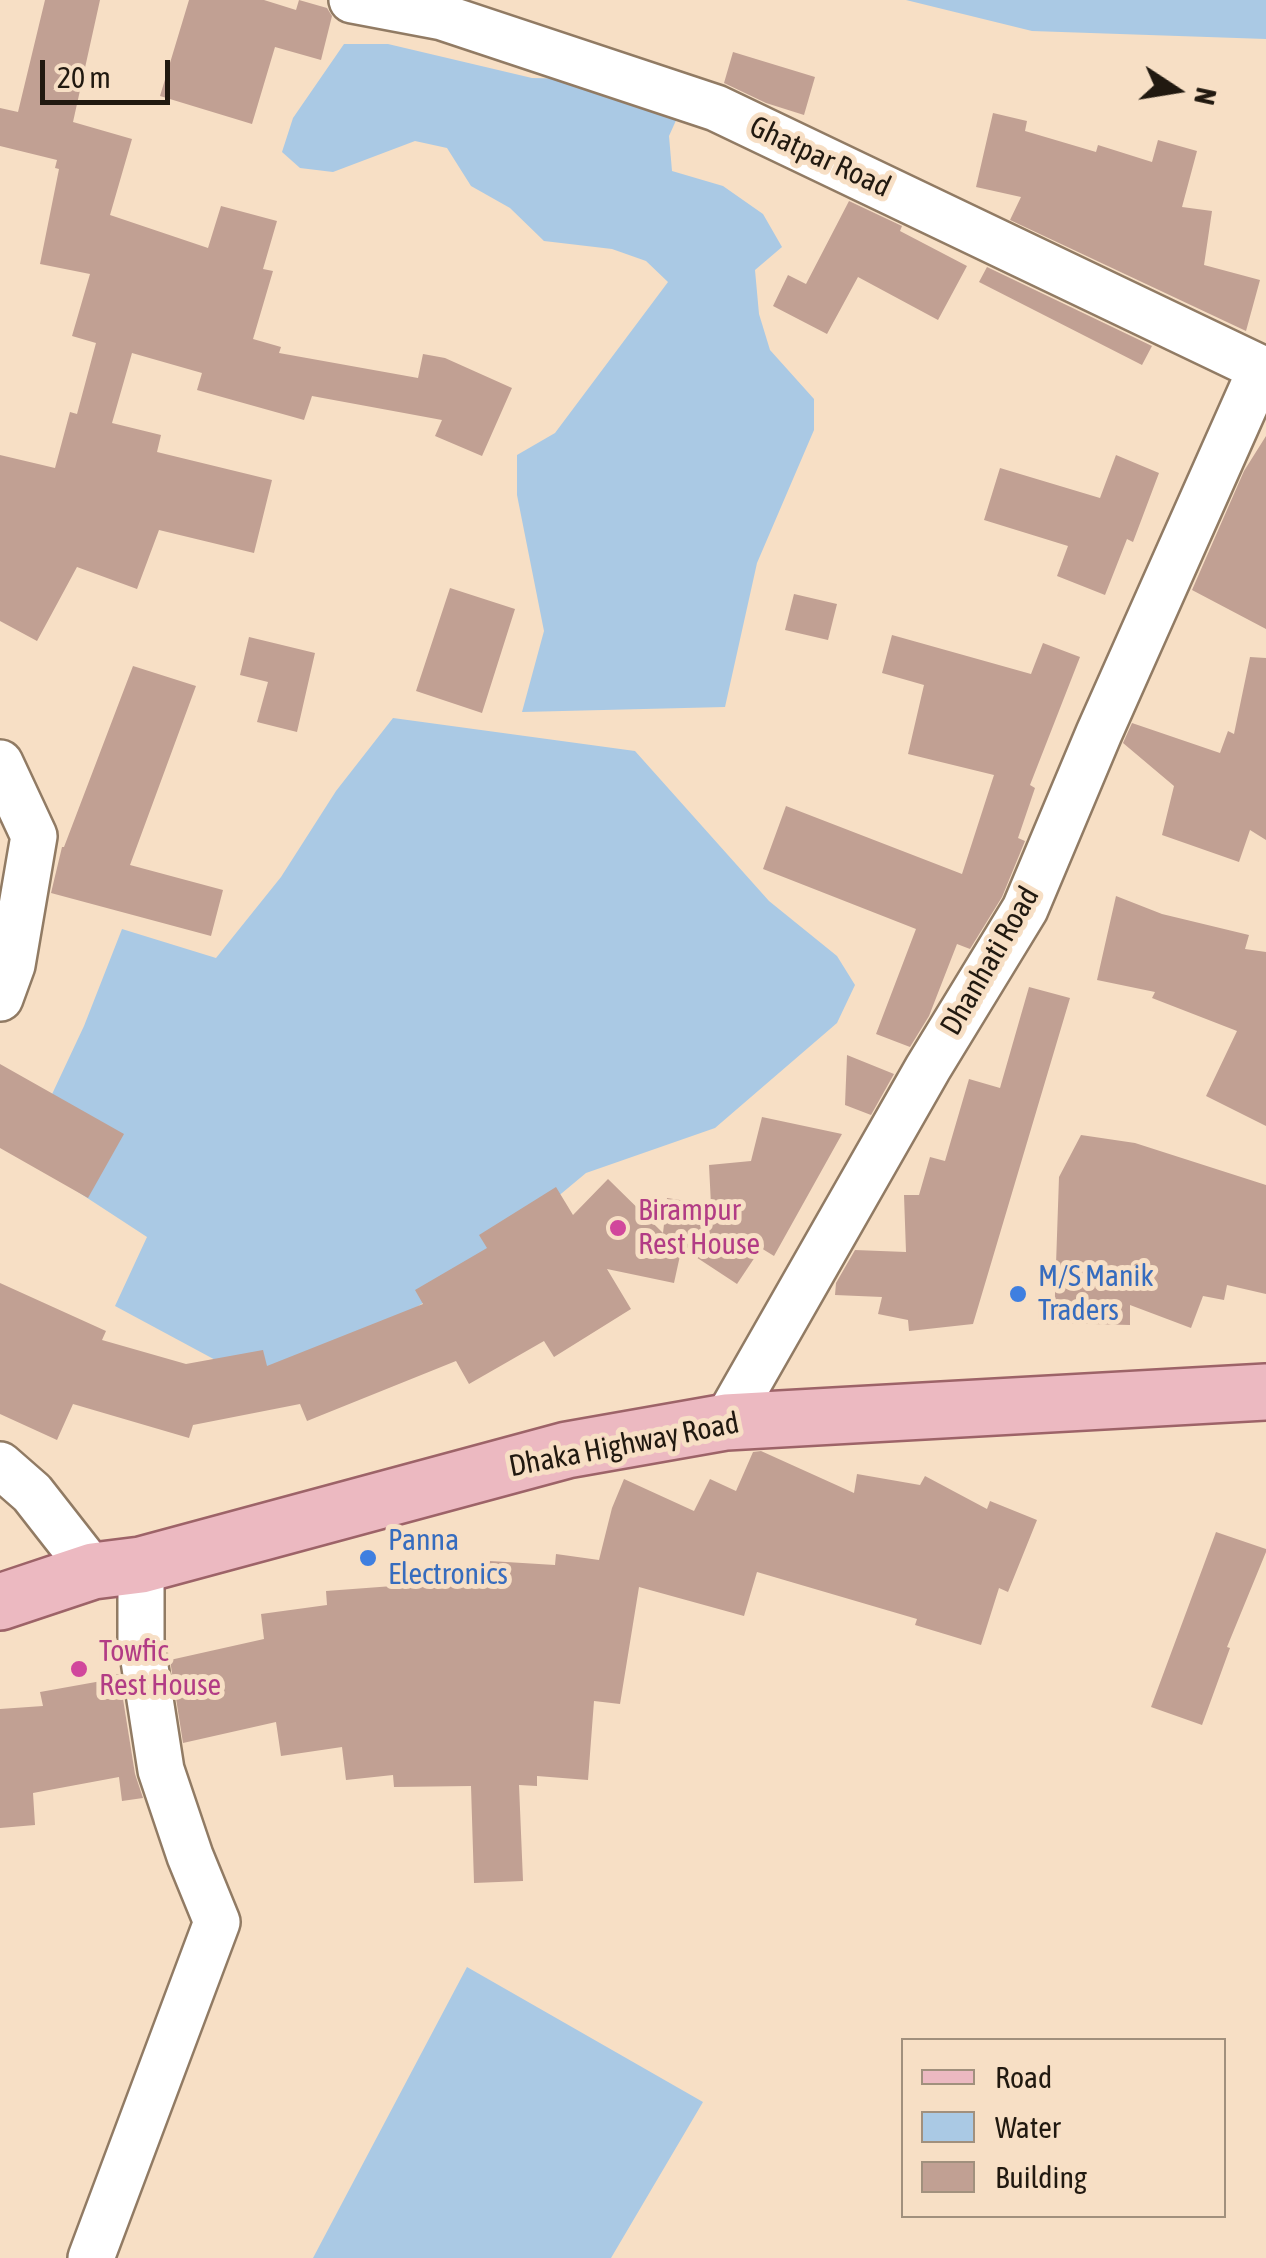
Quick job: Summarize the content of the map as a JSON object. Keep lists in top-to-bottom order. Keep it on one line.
{"streets":{"main road":["Dhaka Highway Road"],"street":["Ghatpar Road","Dhanhati Road"]},"crossings":[["Ghatpar Road","Dhanhati Road"],["Dhanhati Road","Dhaka Highway Road"]],"places":["Birampur Rest House","M/S Manik Traders","Panna Electronics","Towfic Rest House"],"legend":["Road","Water","Building"],"scale_bar":"20 m","north":"right"}
